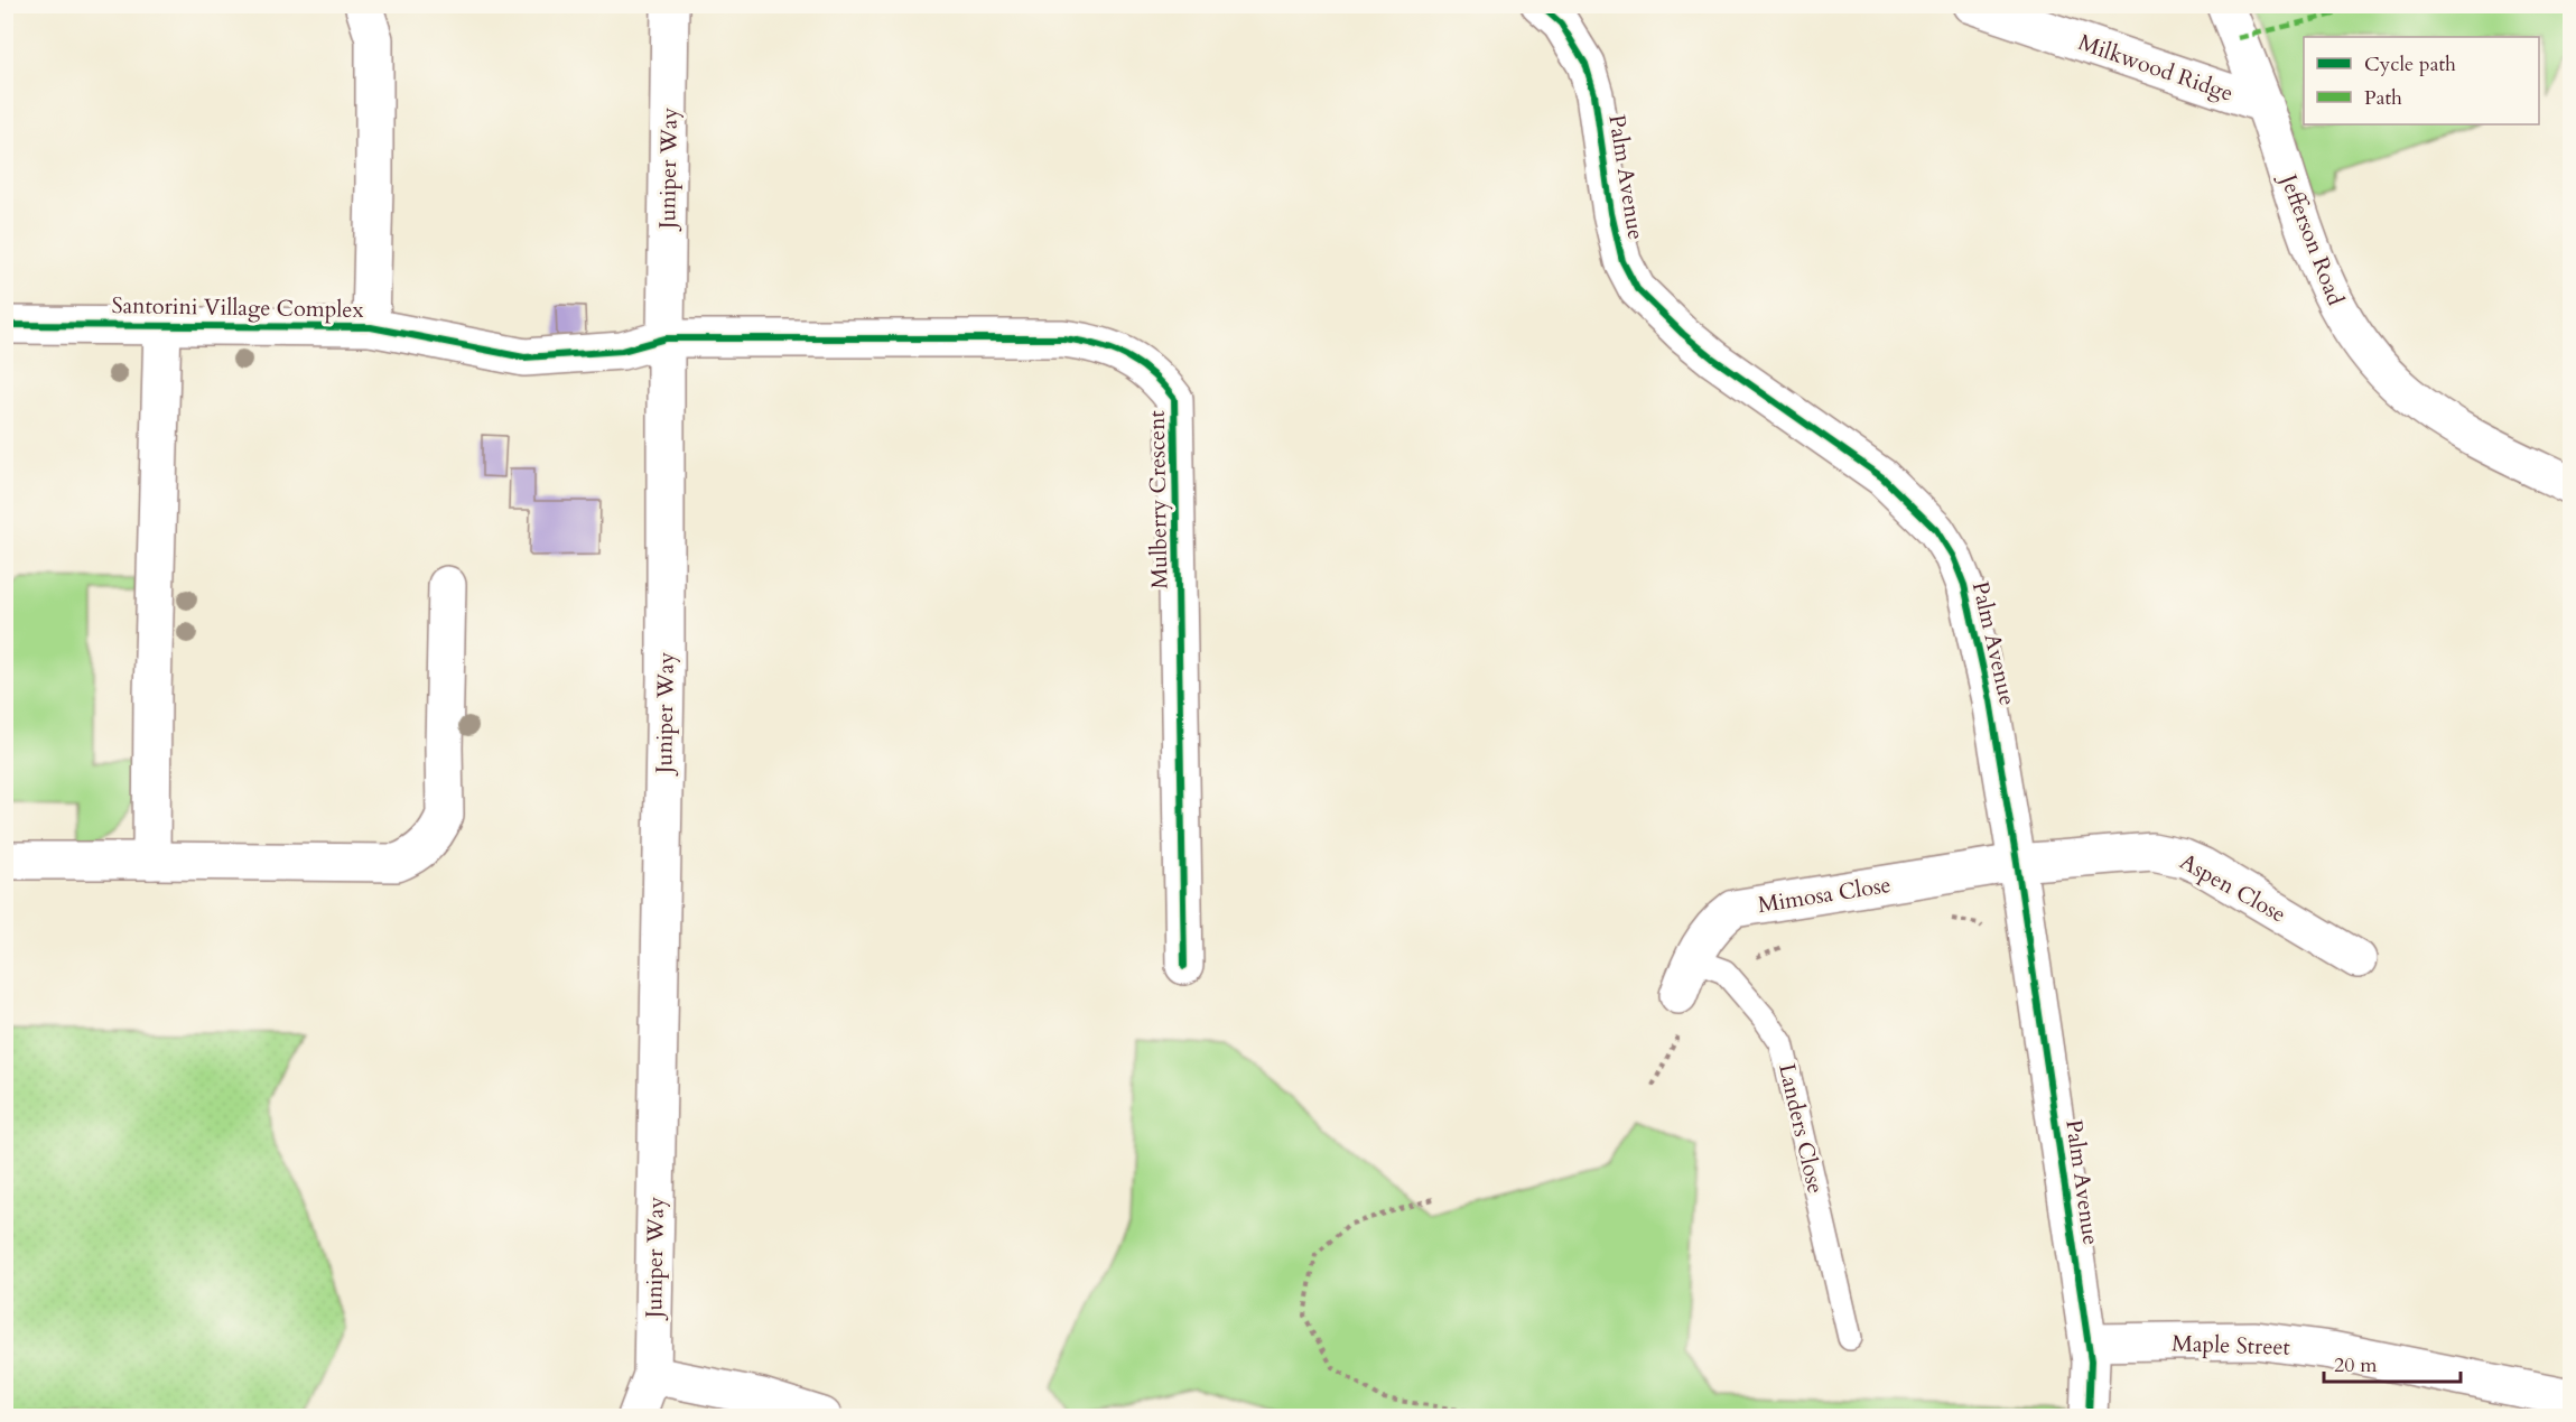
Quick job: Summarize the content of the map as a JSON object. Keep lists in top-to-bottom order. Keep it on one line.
{"streets":{"street":["Milkwood Ridge","Juniper Way","Palm Avenue","Jefferson Road","Santorini Village Complex","Mulberry Crescent","Aspen Close","Mimosa Close","Maple Street"],"lane":["Landers Close"]},"crossings":[["Milkwood Ridge","Jefferson Road"],["Juniper Way","Santorini Village Complex"],["Juniper Way","Mulberry Crescent"],["Palm Avenue","Aspen Close"],["Palm Avenue","Mimosa Close"],["Palm Avenue","Maple Street"],["Santorini Village Complex","Mulberry Crescent"],["Aspen Close","Mimosa Close"],["Mimosa Close","Landers Close"]],"legend":["Cycle path","Path"],"scale_bar":"20 m"}
